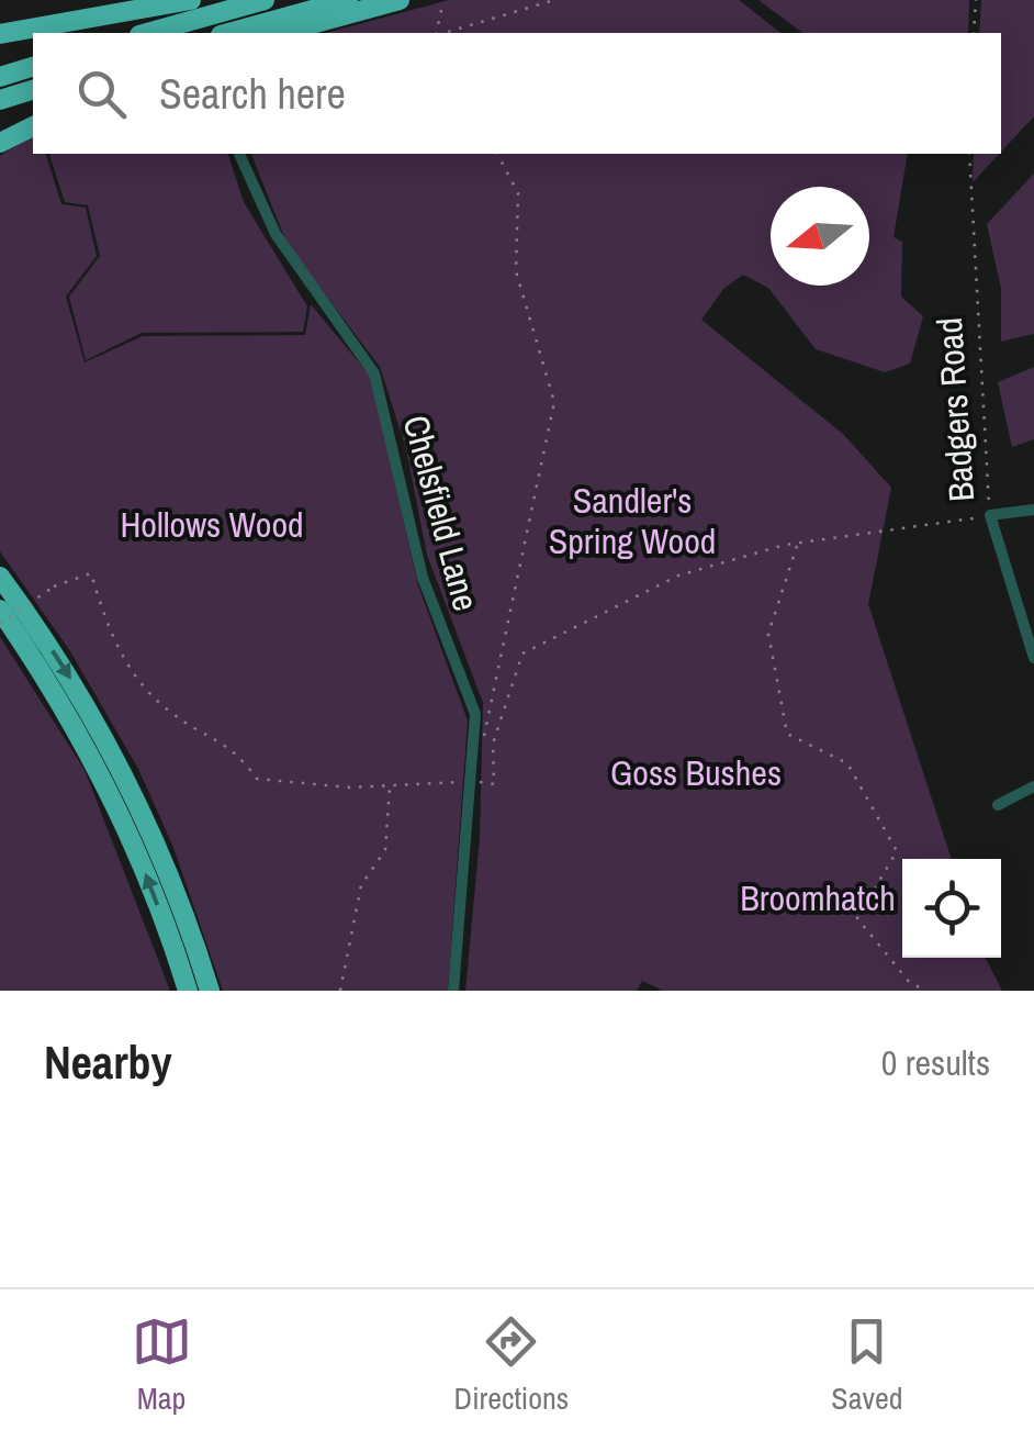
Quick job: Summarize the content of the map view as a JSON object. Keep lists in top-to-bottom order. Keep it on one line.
{"streets":{"street":["Badgers Road","Chelsfield Lane"]},"parks":["Sandler's Spring Wood","Hollows Wood","Goss Bushes","Broomhatch"],"north":"left","page":{"search":"Search here","heading":["Nearby","0 results"],"nav":["Map","Directions","Saved"]}}
